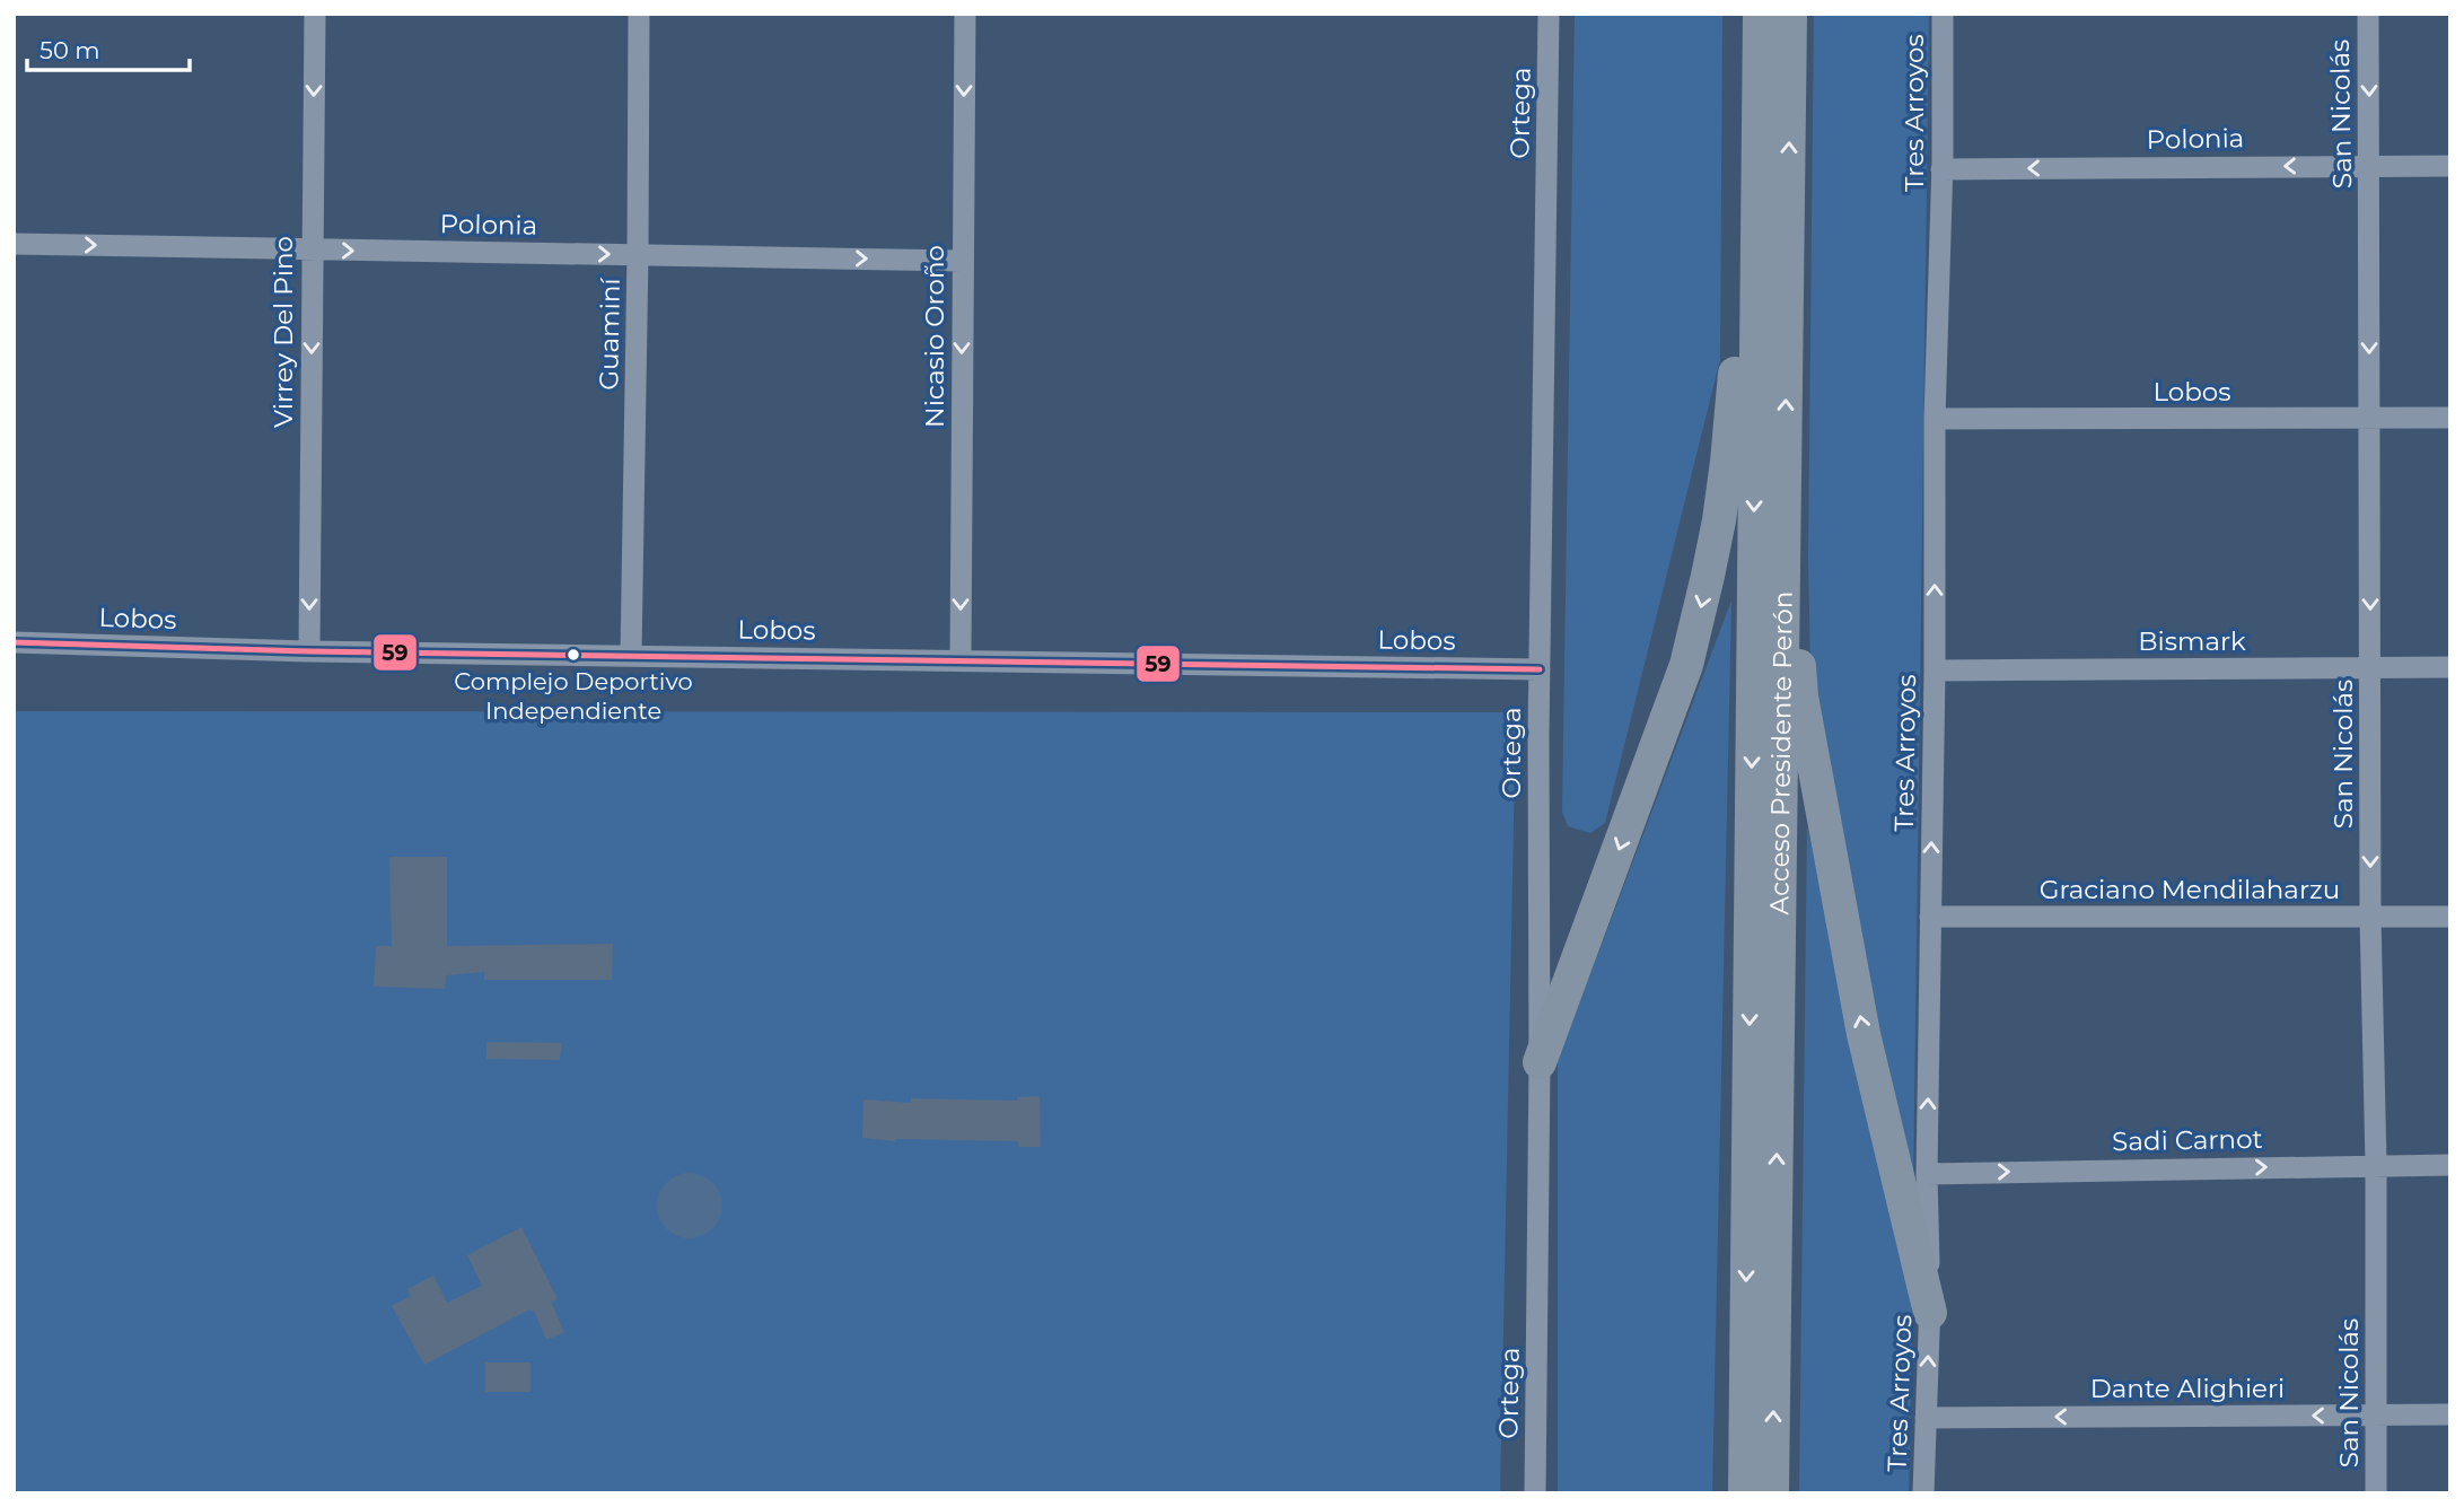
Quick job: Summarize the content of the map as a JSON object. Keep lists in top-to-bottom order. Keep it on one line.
{"streets":{"highway":["Acceso Presidente Perón"],"street":["Ortega","Tres Arroyos","San Nicolás","Polonia","Virrey Del Pino","Guaminí","Nicasio Oroño","Lobos","Bismark","Graciano Mendilaharzu","Sadi Carnot","Dante Alighieri"]},"crossings":[["Ortega","Lobos"],["Tres Arroyos","Polonia"],["Tres Arroyos","Lobos"],["Tres Arroyos","Bismark"],["Tres Arroyos","Graciano Mendilaharzu"],["Tres Arroyos","Sadi Carnot"],["Tres Arroyos","Dante Alighieri"],["San Nicolás","Polonia"],["San Nicolás","Lobos"],["San Nicolás","Bismark"],["San Nicolás","Graciano Mendilaharzu"],["San Nicolás","Sadi Carnot"],["San Nicolás","Dante Alighieri"],["Polonia","Virrey Del Pino"],["Polonia","Guaminí"],["Polonia","Nicasio Oroño"],["Virrey Del Pino","Lobos"],["Guaminí","Lobos"],["Nicasio Oroño","Lobos"]],"one_way":["Tres Arroyos","San Nicolás","Virrey Del Pino","Nicasio Oroño","Sadi Carnot","Dante Alighieri"],"places":["Complejo Deportivo Independiente"],"lines":["transit line 59"],"scale_bar":"50 m"}
